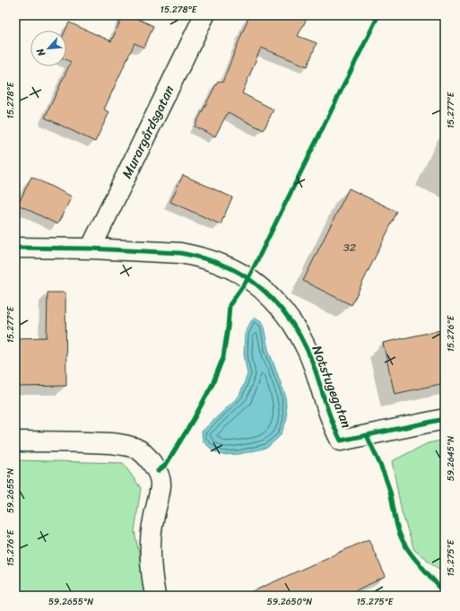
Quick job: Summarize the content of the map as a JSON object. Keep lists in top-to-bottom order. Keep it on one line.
{"streets":{"street":["Murargårdsgatan","Notstugegatan"]},"crossings":[["Murargårdsgatan","Notstugegatan"]],"house_numbers":["32"],"north":"bottom left","coordinates":["15.278°E","15.277°E","15.276°E","59.2645°N","59.2655°N","15.275°E","59.2650°N"]}
